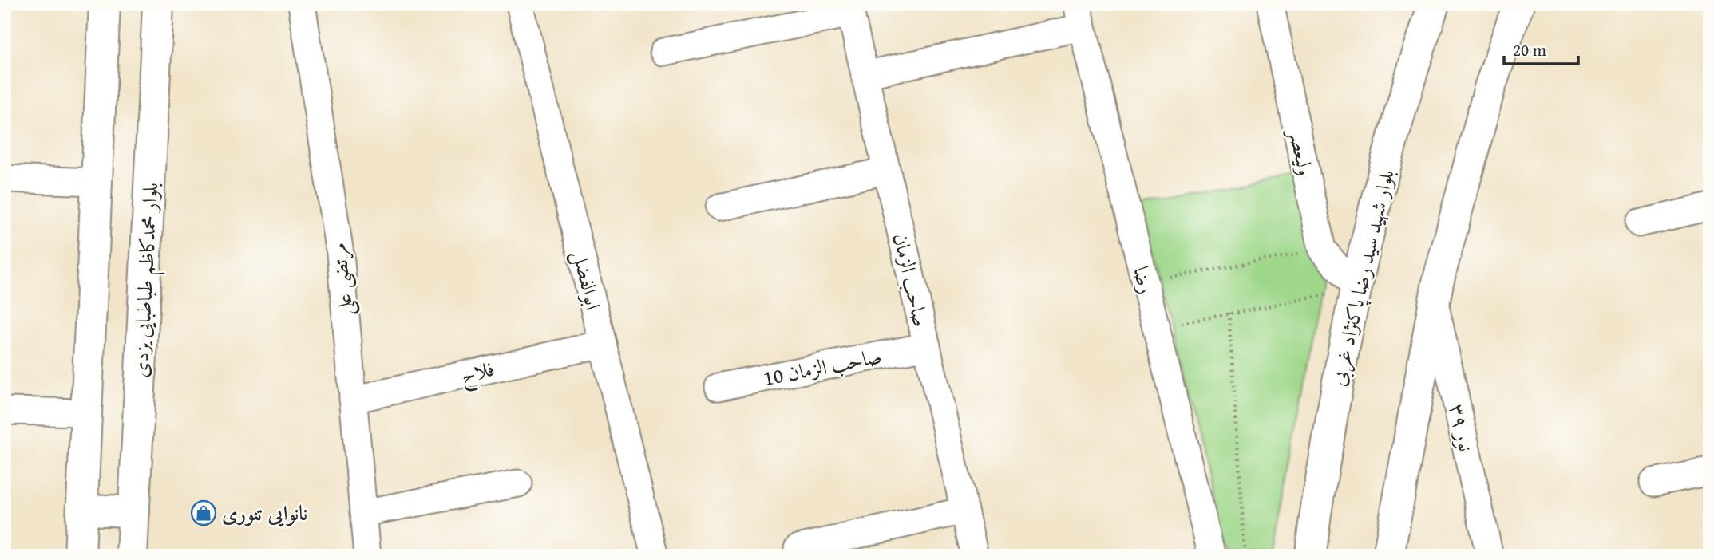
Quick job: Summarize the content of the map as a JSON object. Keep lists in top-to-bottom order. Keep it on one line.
{"streets":{"main road":["بلوار شهید سید رضا پاکنژاد غربی","بلوار محمدکاظم طباطبایی یزدی"],"street":["ولیعصر","مرتضی علی","ابوالفضل","صاحب الزمان","رضا","صاحب الزمان 10","فلاح","نور ۳۹"]},"crossings":[["ولیعصر","بلوار شهید سید رضا پاکنژاد غربی"],["مرتضی علی","فلاح"],["ابوالفضل","فلاح"],["صاحب الزمان","صاحب الزمان 10"]],"places":{"shop":["نانوایی تنوری"]},"scale_bar":"20 m"}
